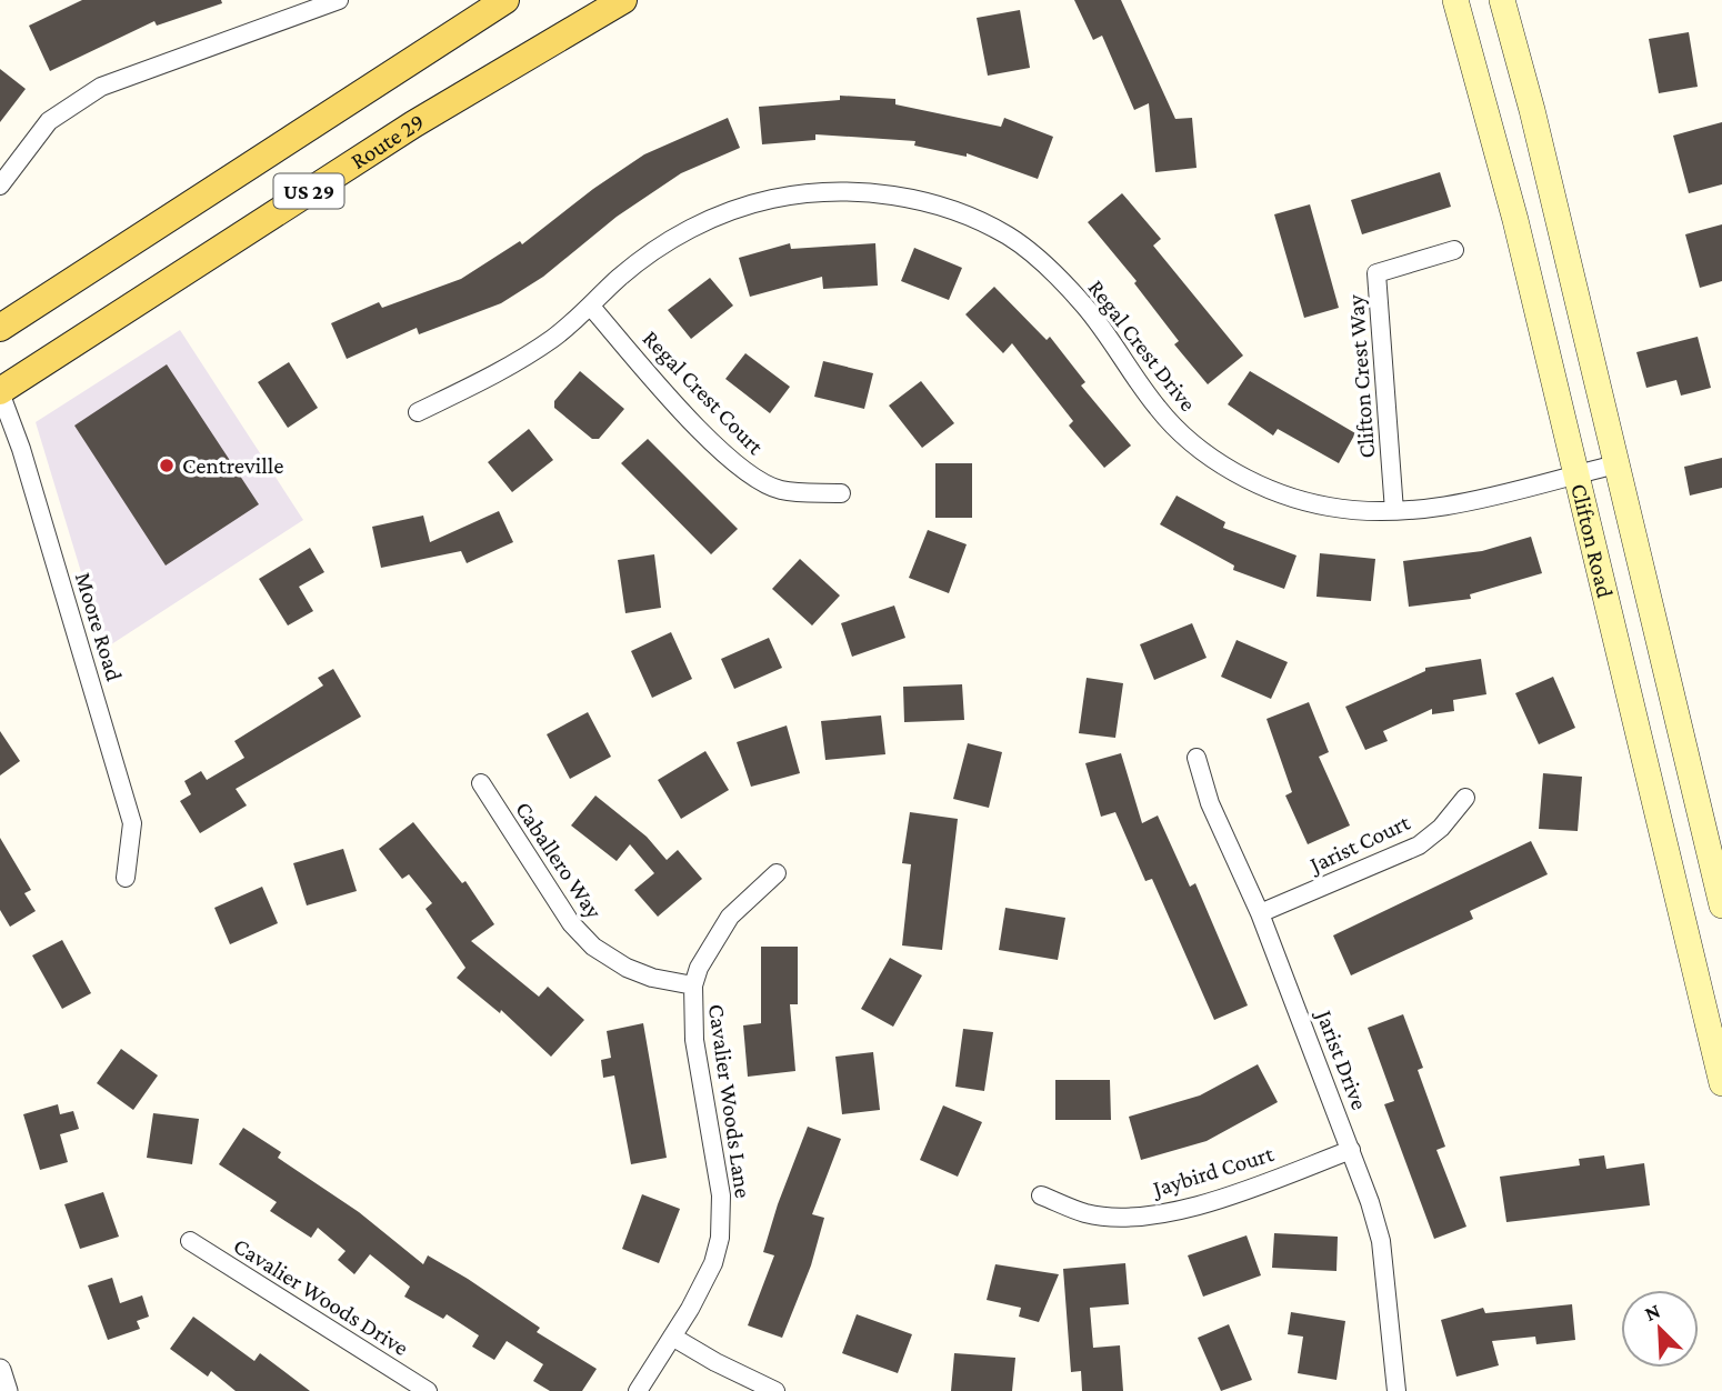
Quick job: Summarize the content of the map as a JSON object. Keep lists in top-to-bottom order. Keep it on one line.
{"streets":{"main road":["Route 29","US 29","Clifton Road"],"street":["Regal Crest Drive","Clifton Crest Way","Regal Crest Court","Moore Road","Jarist Court","Caballero Way","Jarist Drive","Cavalier Woods Lane","Jaybird Court","Cavalier Woods Drive"]},"crossings":[["Route 29","Moore Road"],["Regal Crest Drive","Clifton Crest Way"],["Regal Crest Drive","Regal Crest Court"],["Regal Crest Drive","Clifton Road"],["Jarist Court","Jarist Drive"],["Caballero Way","Cavalier Woods Lane"],["Jarist Drive","Jaybird Court"]],"places":["Centreville"],"north":"top left"}
